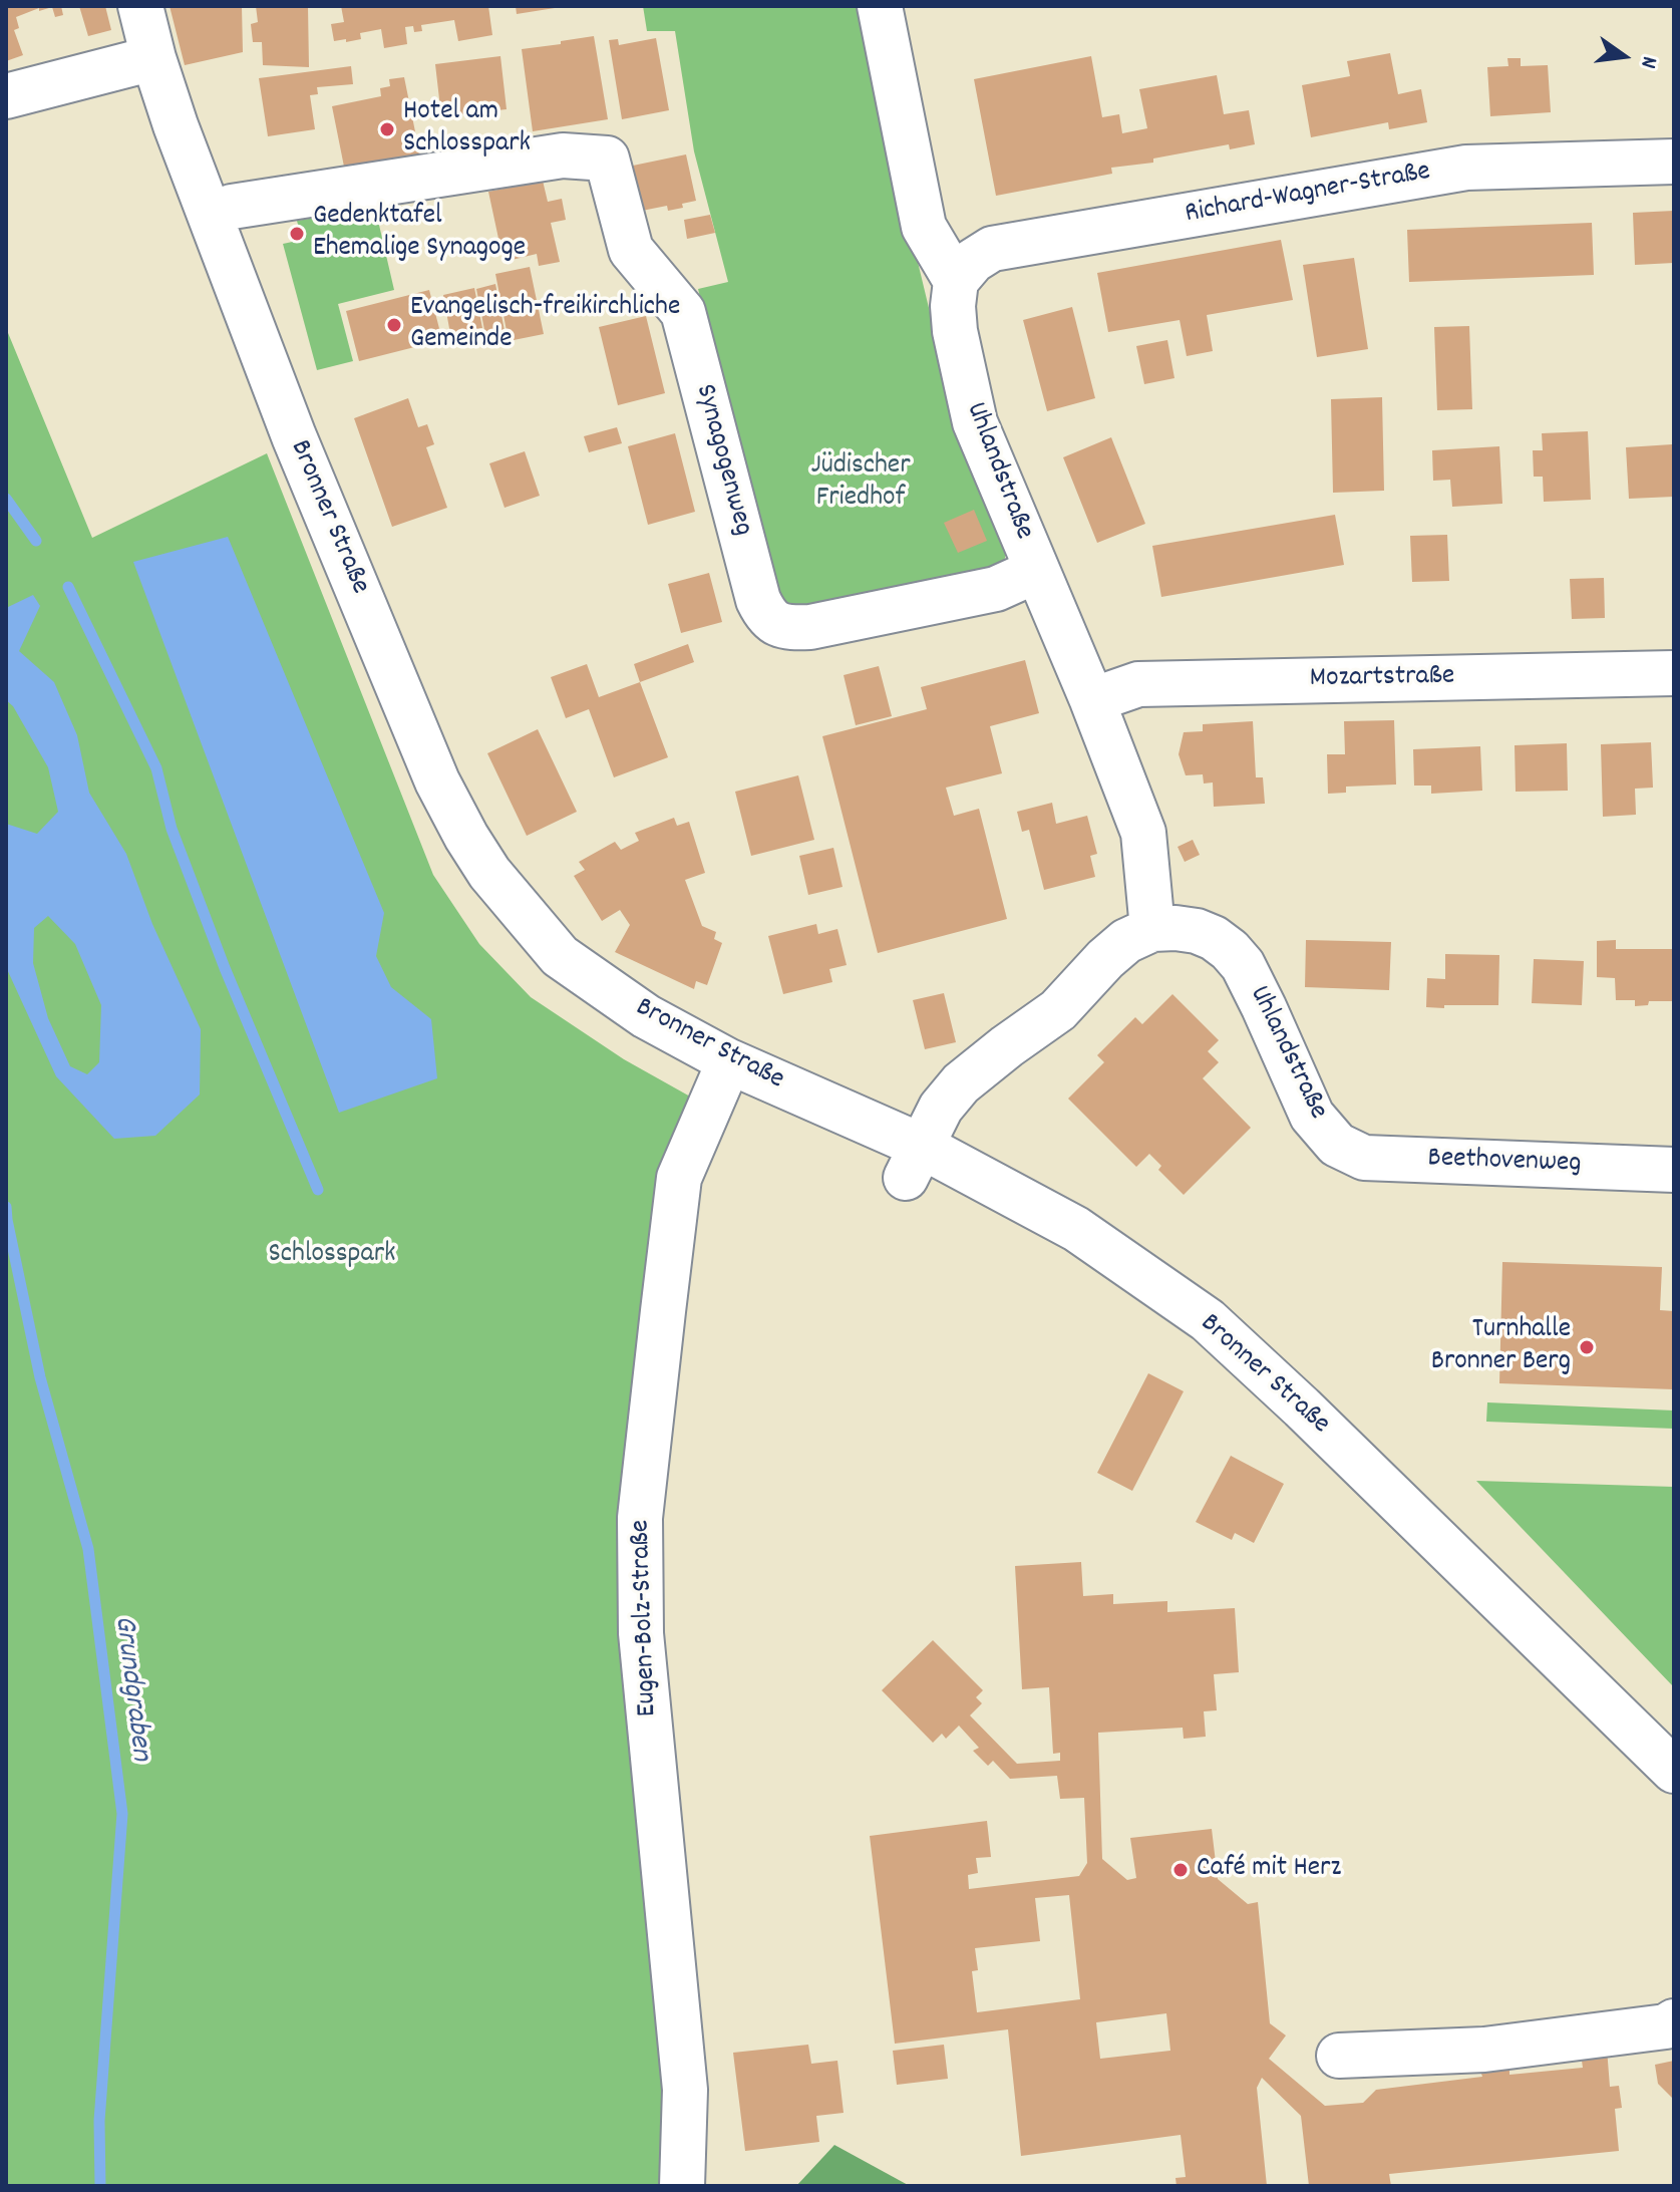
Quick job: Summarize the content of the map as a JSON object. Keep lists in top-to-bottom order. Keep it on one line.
{"streets":{"street":["Richard-Wagner-Straße","Synagogenweg","Uhlandstraße","Bronner Straße","Mozartstraße","Beethovenweg","Eugen-Bolz-Straße"]},"crossings":[["Richard-Wagner-Straße","Uhlandstraße"],["Synagogenweg","Uhlandstraße"],["Synagogenweg","Bronner Straße"],["Uhlandstraße","Mozartstraße"],["Uhlandstraße","Beethovenweg"],["Bronner Straße","Eugen-Bolz-Straße"]],"water":["Grundgraben"],"parks":["Jüdischer Friedhof","Schlosspark"],"places":["Hotel am Schlosspark","Gedenktafel Ehemalige Synagoge","Evangelisch-freikirchliche Gemeinde","Turnhalle Bronner Berg","Café mit Herz"],"north":"right"}
